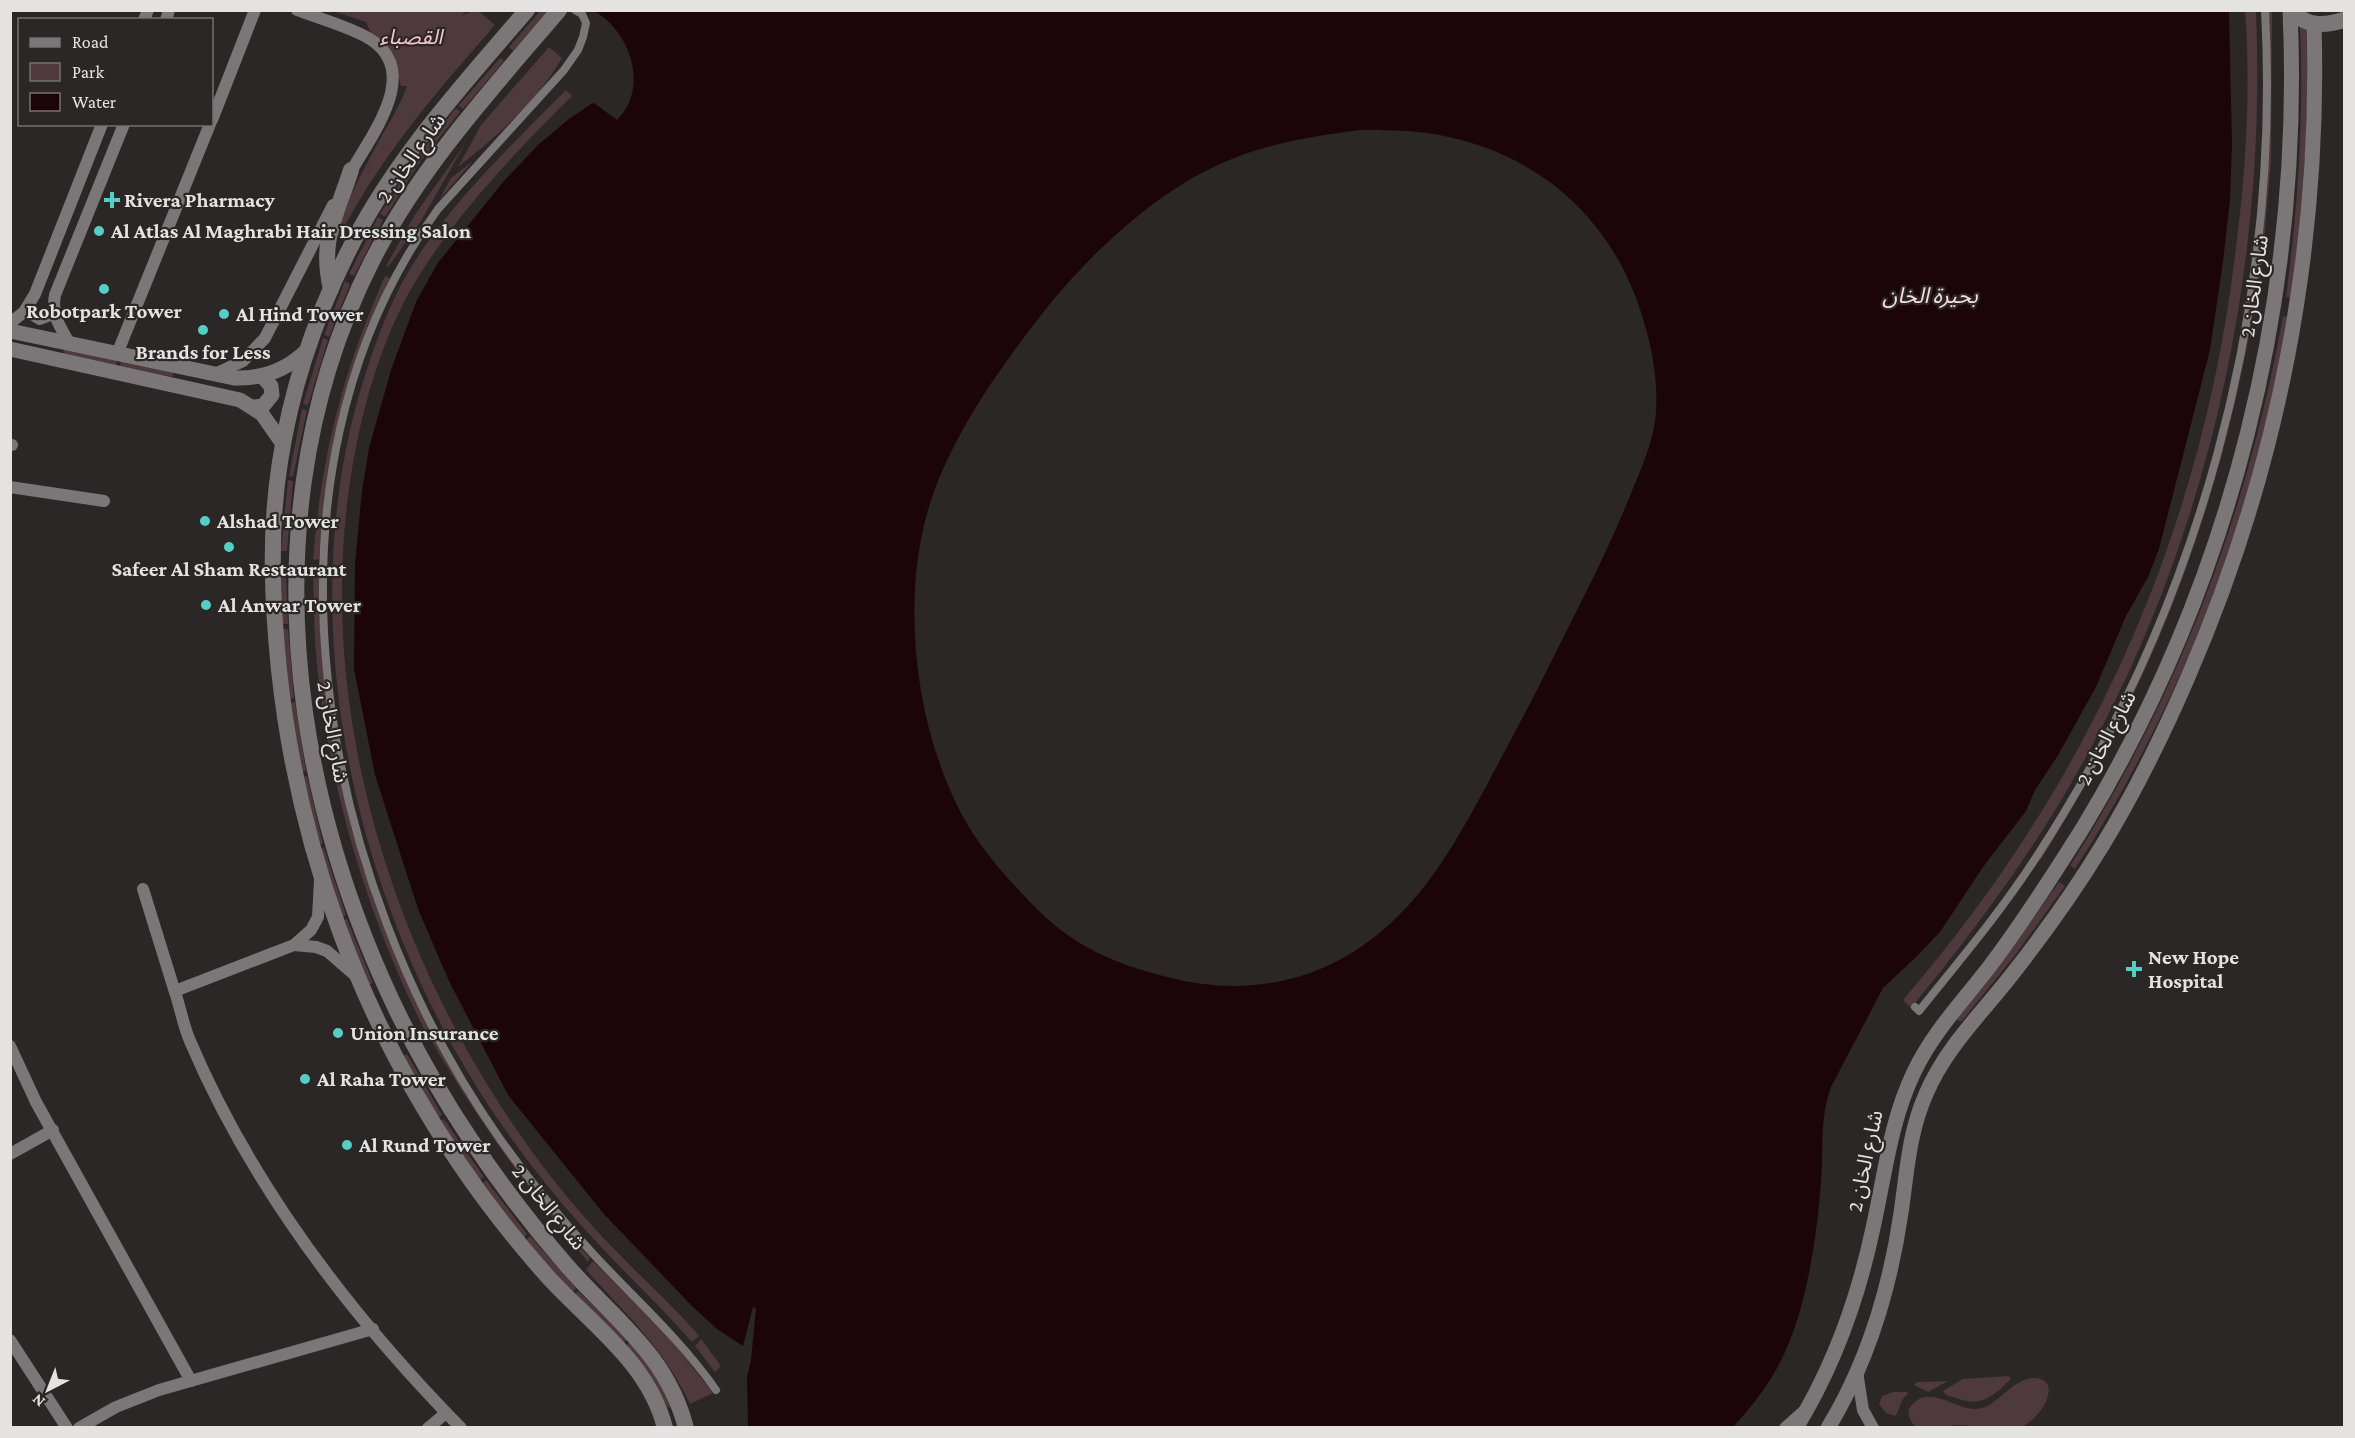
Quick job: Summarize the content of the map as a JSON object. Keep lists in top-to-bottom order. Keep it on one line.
{"streets":{"main road":["شارع الخان 2"]},"water":["بحيرة الخان"],"parks":["القصباء"],"places":{"health":["Rivera Pharmacy","New Hope Hospital"],"other":["Al Atlas Al Maghrabi Hair Dressing Salon","Robotpark Tower","Al Hind Tower","Brands for Less","Alshad Tower","Safeer Al Sham Restaurant","Al Anwar Tower","Union Insurance","Al Raha Tower","Al Rund Tower"]},"legend":["Road","Park","Water"],"north":"bottom left"}
